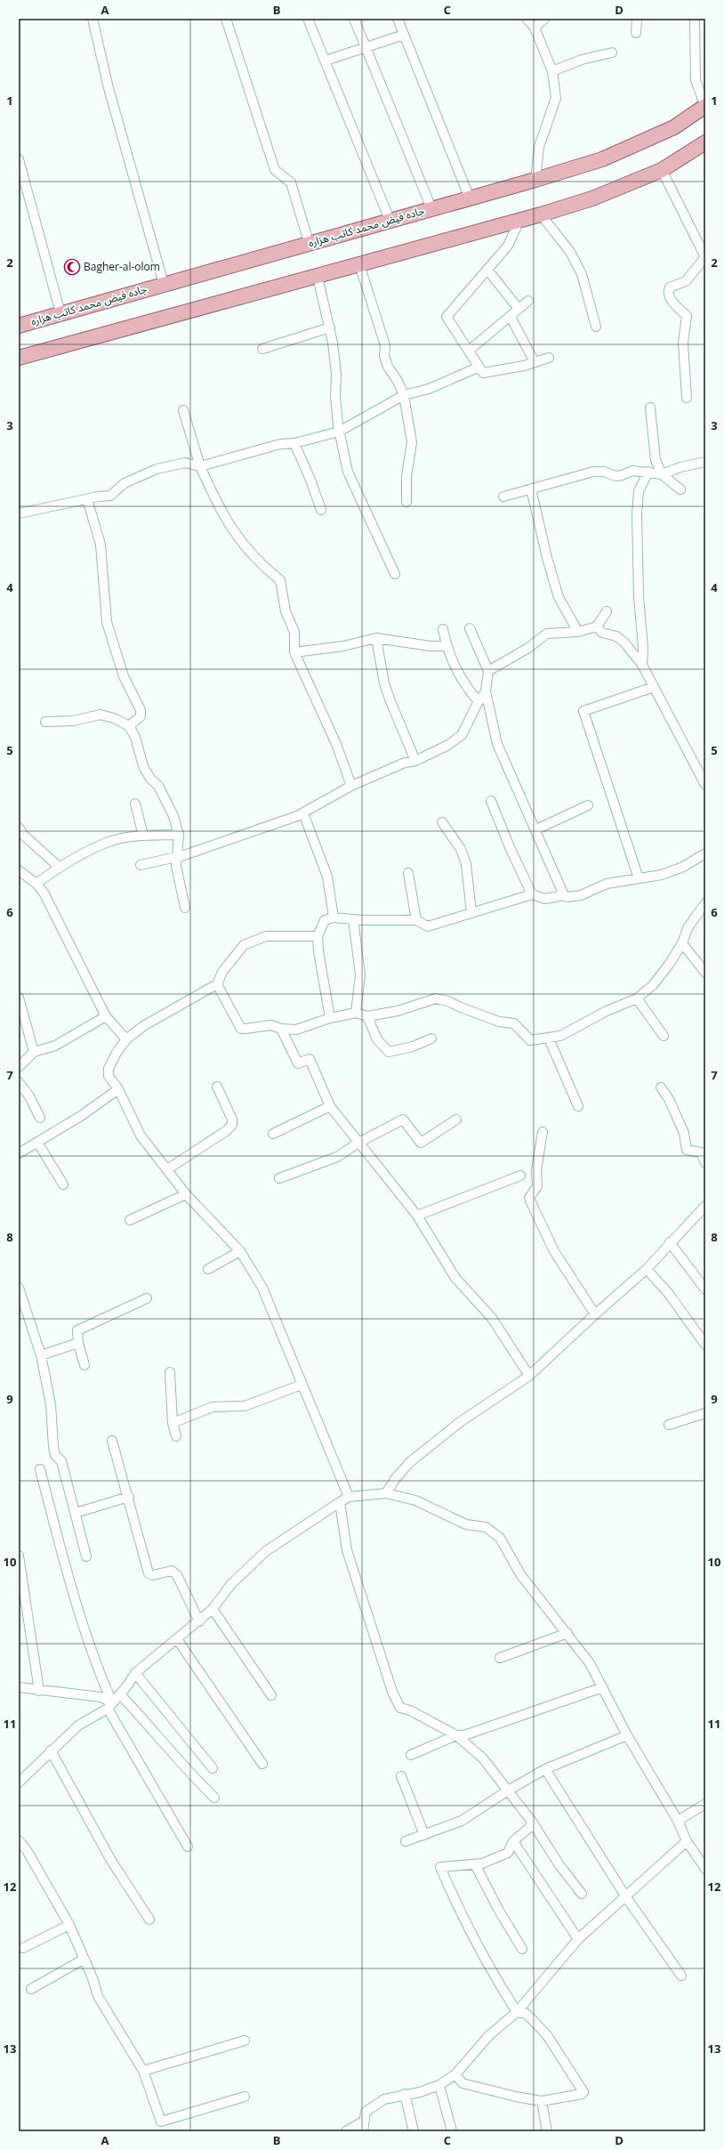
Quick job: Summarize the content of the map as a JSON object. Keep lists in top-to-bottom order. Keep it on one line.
{"streets":{"main road":["جاده فیض محمد کاتب هزاره"]},"places":{"mosque":["Bagher-al-olom"]},"grid":{"columns":["A","B","C","D"],"rows":["1","2","3","4","5","6","7","8","9","10","11","12","13"]}}
